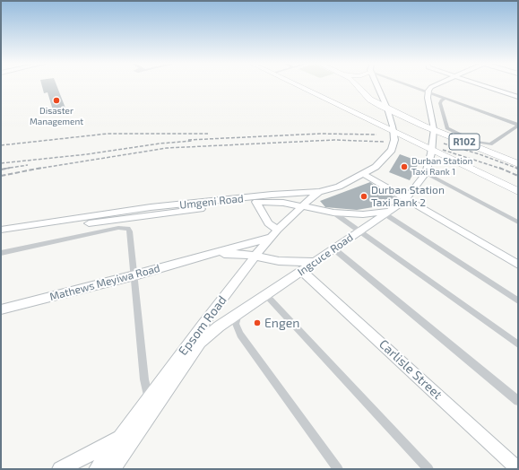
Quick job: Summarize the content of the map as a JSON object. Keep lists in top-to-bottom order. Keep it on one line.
{"streets":{"highway":["R102"],"main road":["Umgeni Road","Ingcuce Road","Mathews Meyiwa Road","Epsom Road","Carlisle Street"]},"crossings":[["R102","Umgeni Road"],["R102","Ingcuce Road"],["Umgeni Road","Ingcuce Road"],["Umgeni Road","Epsom Road"],["Ingcuce Road","Mathews Meyiwa Road"],["Ingcuce Road","Epsom Road"],["Ingcuce Road","Carlisle Street"],["Mathews Meyiwa Road","Epsom Road"]],"places":["Disaster Management","Durban Station Taxi Rank 1","Durban Station Taxi Rank 2","Engen"]}
